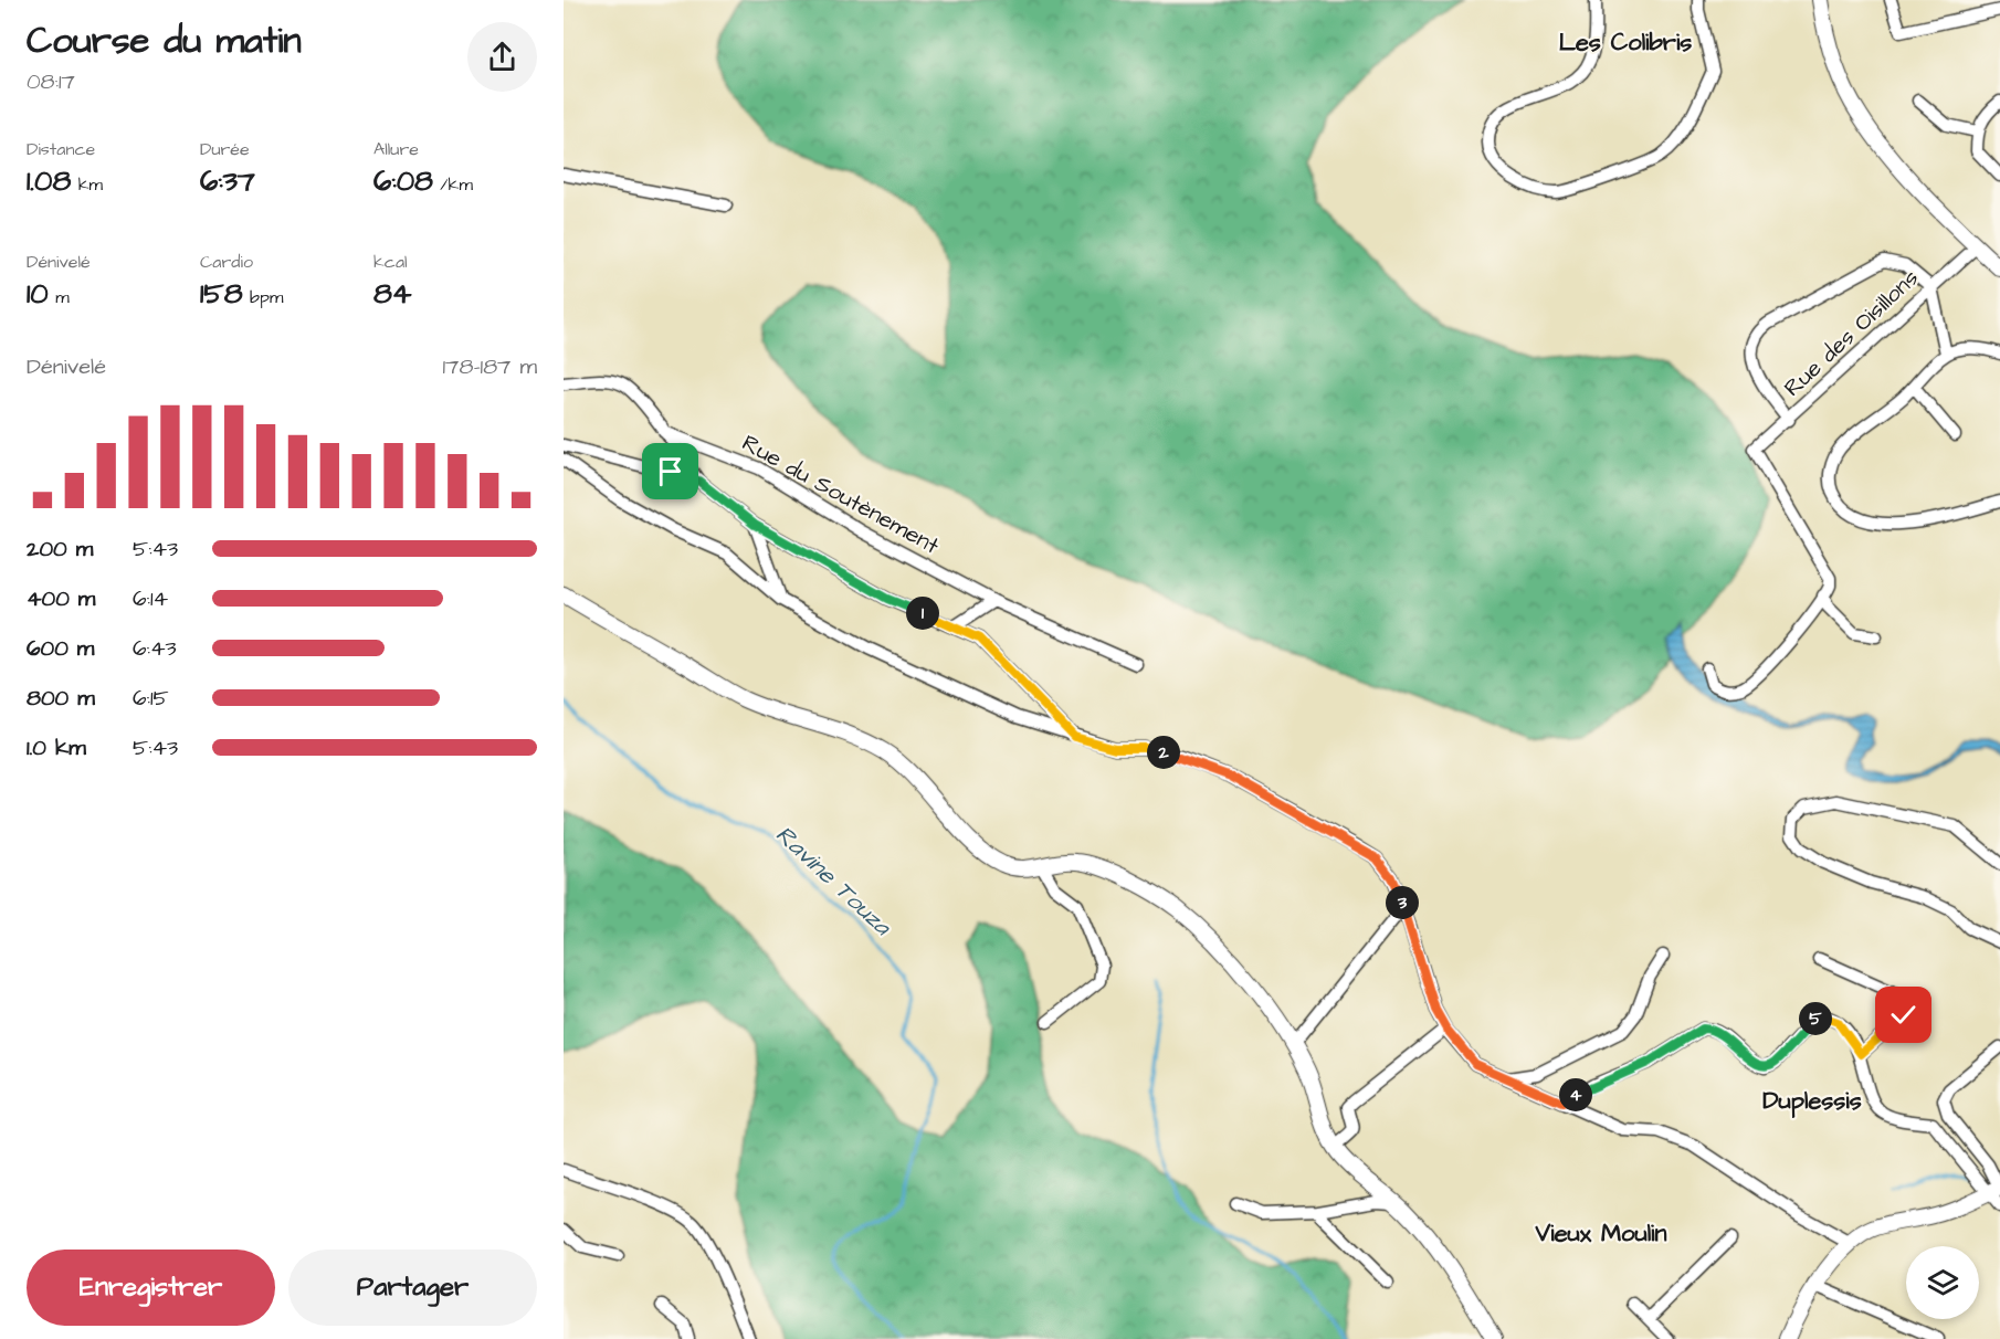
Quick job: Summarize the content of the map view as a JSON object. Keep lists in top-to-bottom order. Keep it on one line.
{"streets":{"street":["Rue des Oisillons","Rue du Soutènement"]},"districts":["Les Colibris","Duplessis","Vieux Moulin"],"water":["Ravine Touza"],"page":{"heading":["Course du matin","08:17"],"stats":[["Distance","1.08 km"],["Durée","6:37"],["Allure","6:08 /km"],["Dénivelé","10 m"],["Cardio","158 bpm"],["kcal","84"]],"chart":["Dénivelé","178–187 m"],"list":[{"name":"200 m","note":"5:43"},{"name":"400 m","note":"6:14"},{"name":"600 m","note":"6:43"},{"name":"800 m","note":"6:15"},{"name":"1.0 km","note":"5:43"}],"pins":["1","2","3","5","4"],"buttons":["Enregistrer","Partager"]}}
